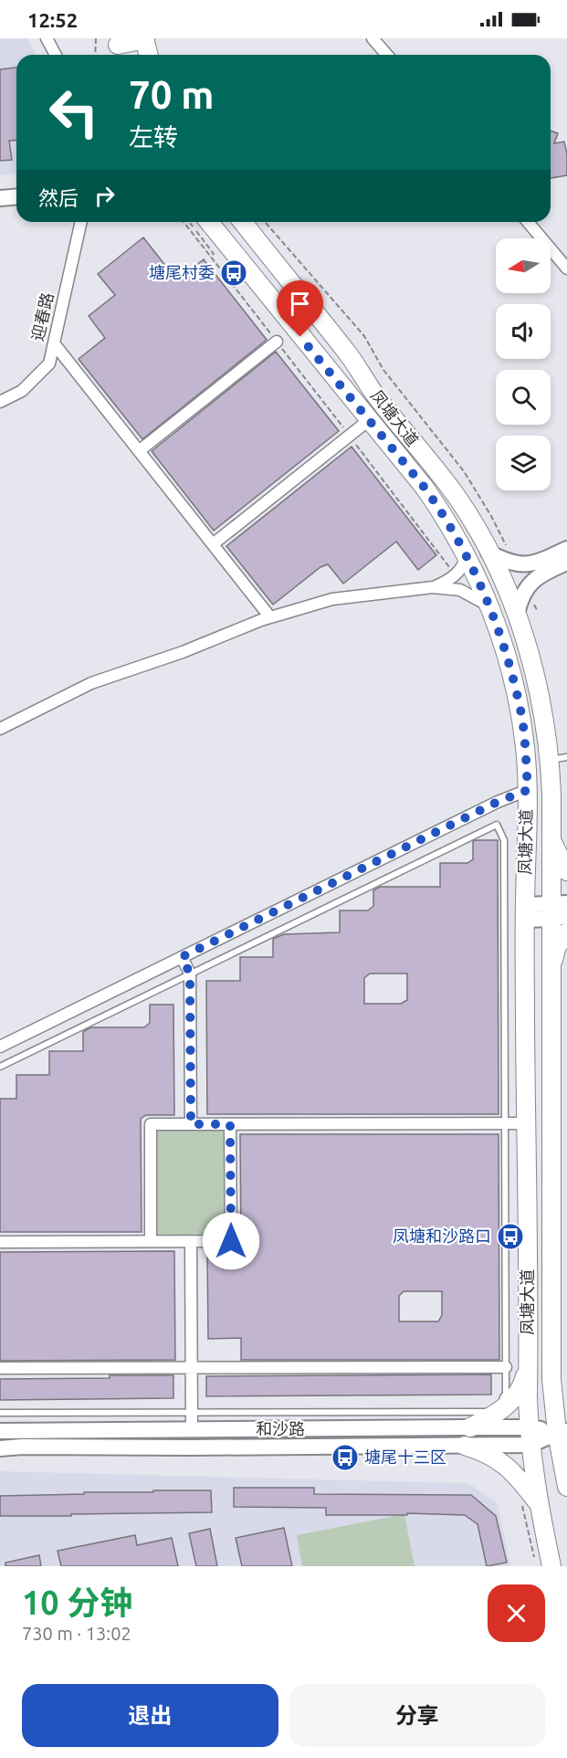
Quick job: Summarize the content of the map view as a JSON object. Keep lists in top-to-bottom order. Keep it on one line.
{"streets":{"main road":["凤塘大道","和沙路"],"street":["迎春路"]},"crossings":[["凤塘大道","和沙路"]],"places":{"bus stop":["塘尾村委","凤塘和沙路口","塘尾十三区"]},"north":"left","page":{"status":"12:52","turn":["70 m","左转"],"then":"然后","heading":["10 分钟","730 m · 13:02"],"buttons":["退出","分享"]}}
